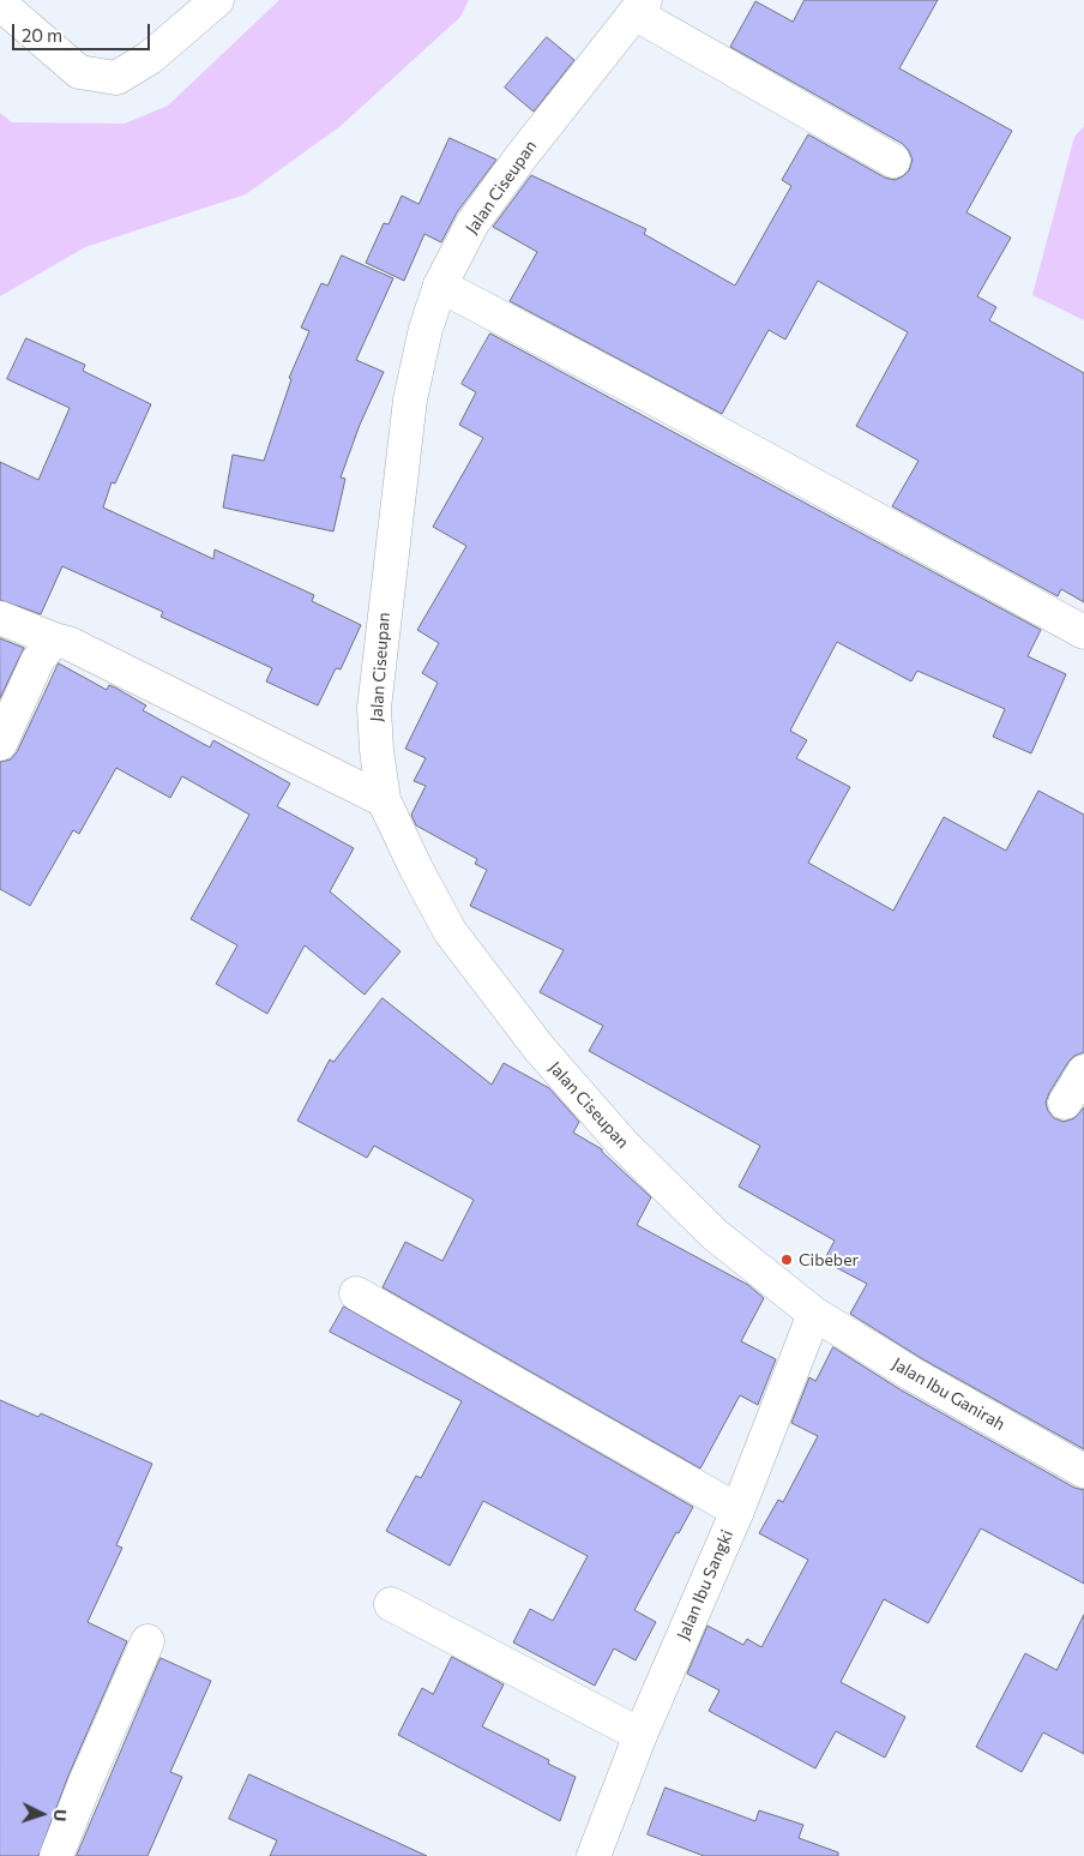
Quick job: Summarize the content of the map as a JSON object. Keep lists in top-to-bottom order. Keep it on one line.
{"streets":{"street":["Jalan Ciseupan","Jalan Ibu Ganirah","Jalan Ibu Sangki"]},"crossings":[["Jalan Ciseupan","Jalan Ibu Ganirah"],["Jalan Ciseupan","Jalan Ibu Sangki"],["Jalan Ibu Ganirah","Jalan Ibu Sangki"]],"places":["Cibeber"],"scale_bar":"20 m","north":"right"}
